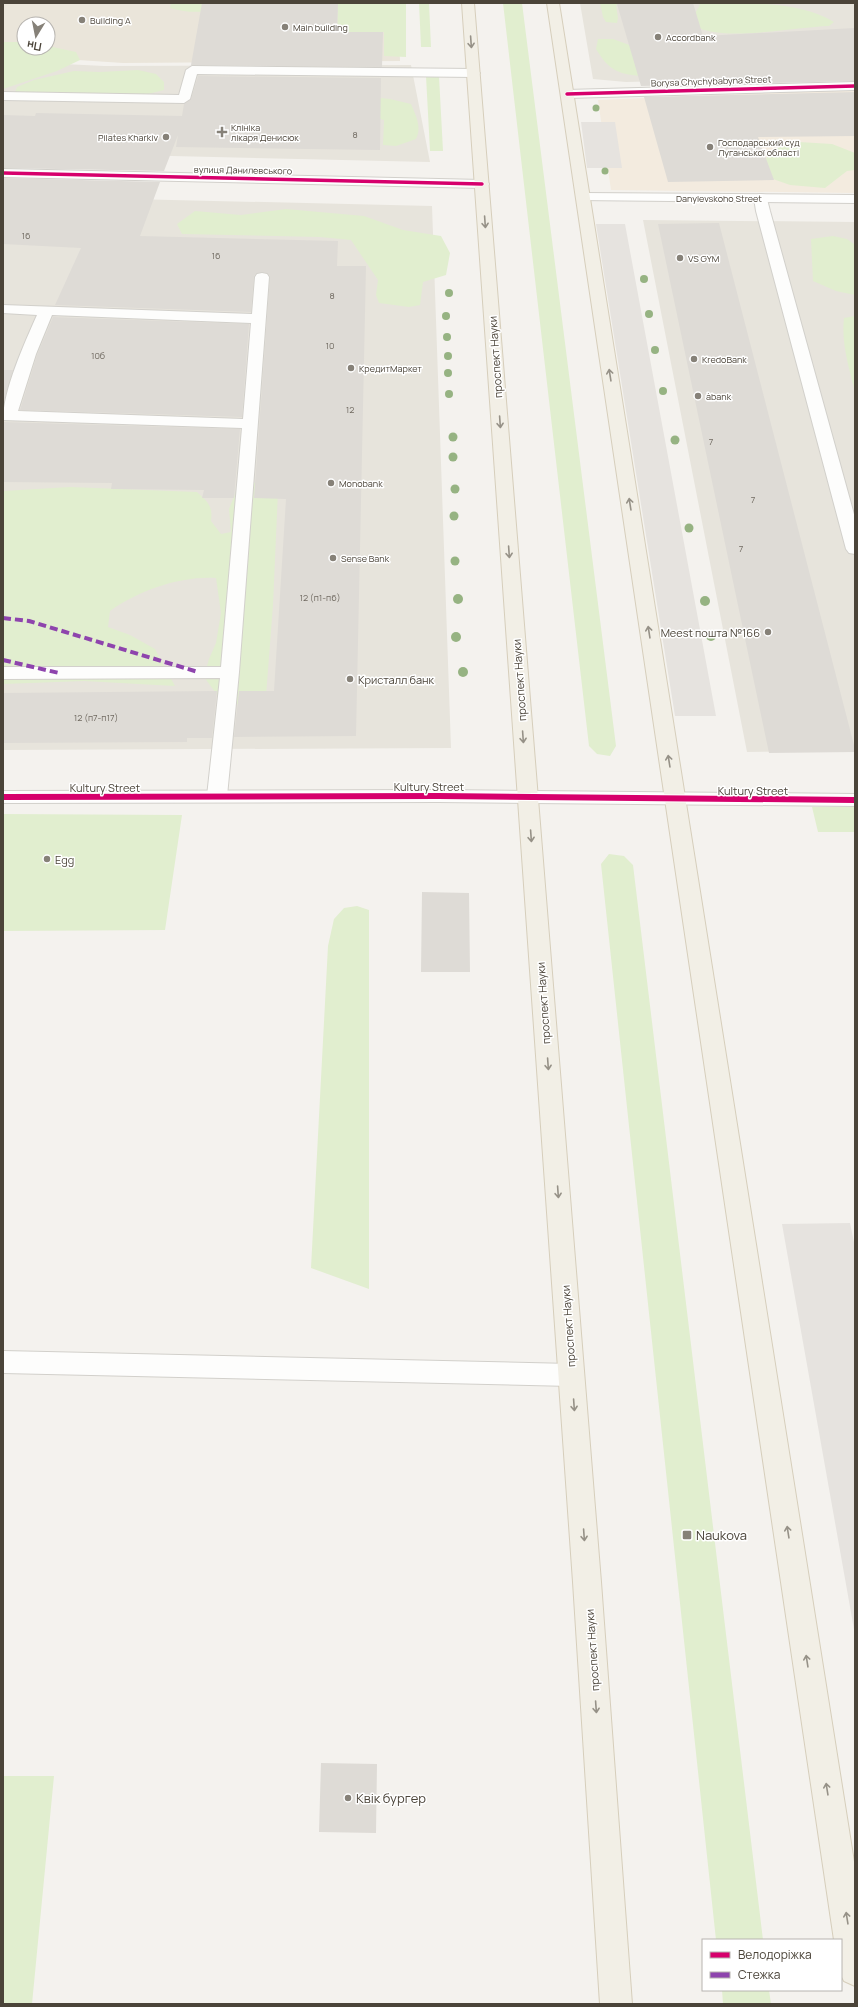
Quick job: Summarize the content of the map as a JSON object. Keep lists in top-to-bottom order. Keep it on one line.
{"streets":{"main road":["проспект Науки"],"street":["Borysa Chychybabyna Street","вулиця Данилевського","Danylevskoho Street","Kultury Street"]},"crossings":[["вулиця Данилевського","проспект Науки"],["проспект Науки","Kultury Street"]],"places":{"other":["Building A","Main building","Accordbank","Pilates Kharkiv","Господарський суд Луганської області","VS GYM","KredoBank","КредитМаркет","àbank","Monobank","Sense Bank","Meest пошта №166","Кристалл банк","Egg","Квік бургер"],"health":["Клініка лікаря Денисюк"],"transit":["Naukova"]},"house_numbers":["8","16","16","8","10","10б","12","7","7","7","12 (п1-п6)","12 (п7-п17)"],"legend":["Велодоріжка","Стежка"],"north":"bottom"}
